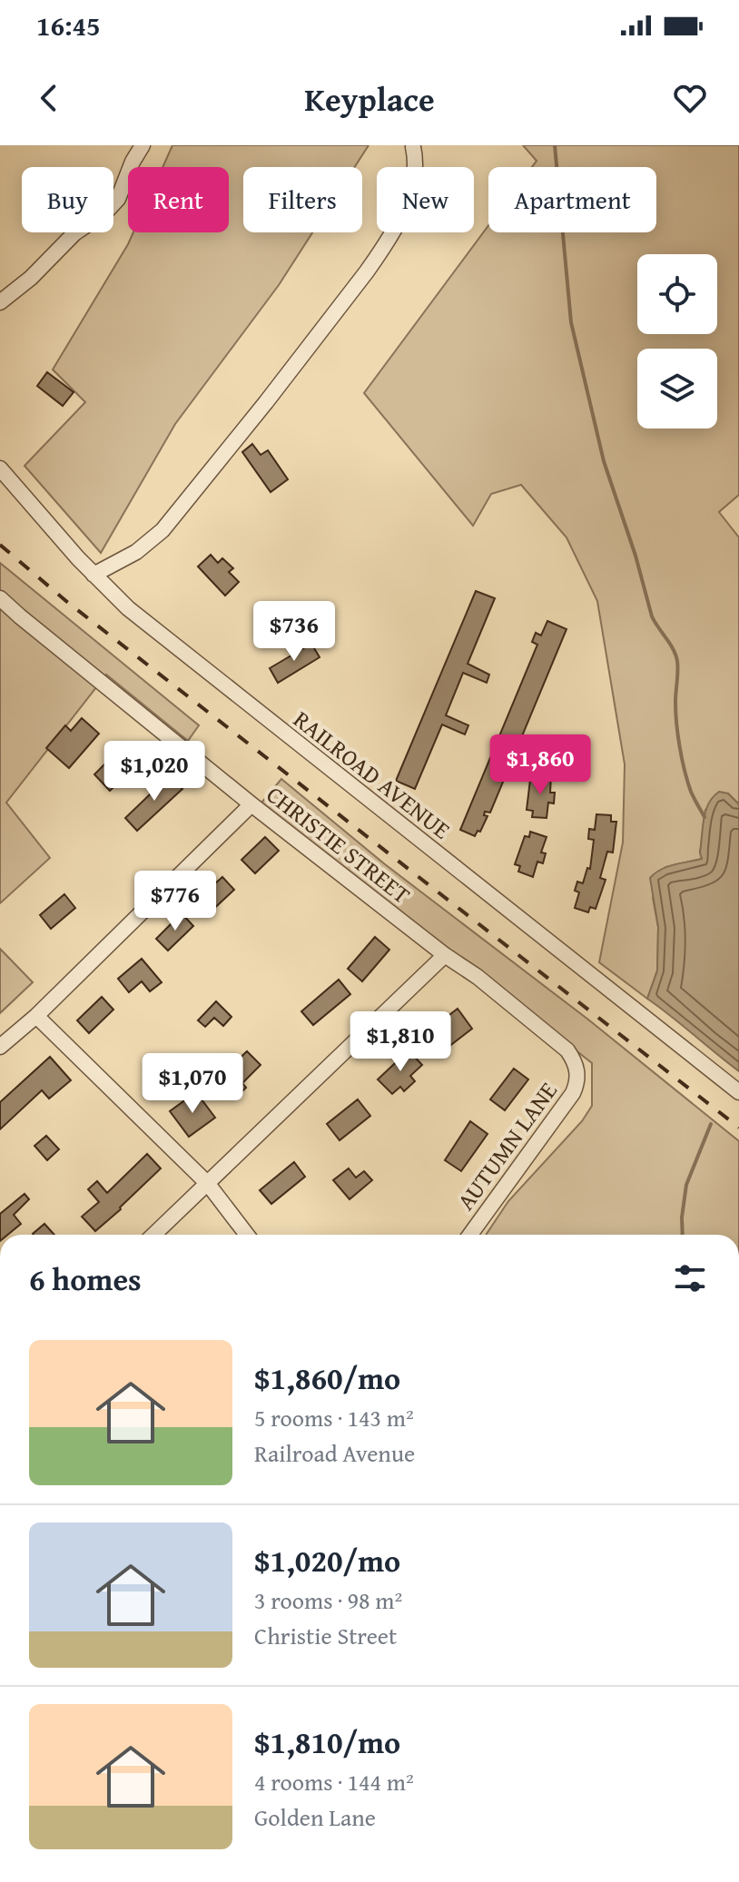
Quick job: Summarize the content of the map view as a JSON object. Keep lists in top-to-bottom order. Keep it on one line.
{"streets":{"street":["RAILROAD AVENUE","CHRISTIE STREET","AUTUMN LANE"]},"crossings":[["CHRISTIE STREET","AUTUMN LANE"]],"page":{"status":"16:45","header":"Keyplace","chip":["Buy","Rent","Filters","New","Apartment"],"price":["$736","$1,860","$1,020","$776","$1,810","$1,070"],"heading":"6 homes","list":[{"name":"$1,860/mo","note":"5 rooms · 143 m² · Railroad Avenue"},{"name":"$1,020/mo","note":"3 rooms · 98 m² · Christie Street"},{"name":"$1,810/mo","note":"4 rooms · 144 m² · Golden Lane"}]}}
